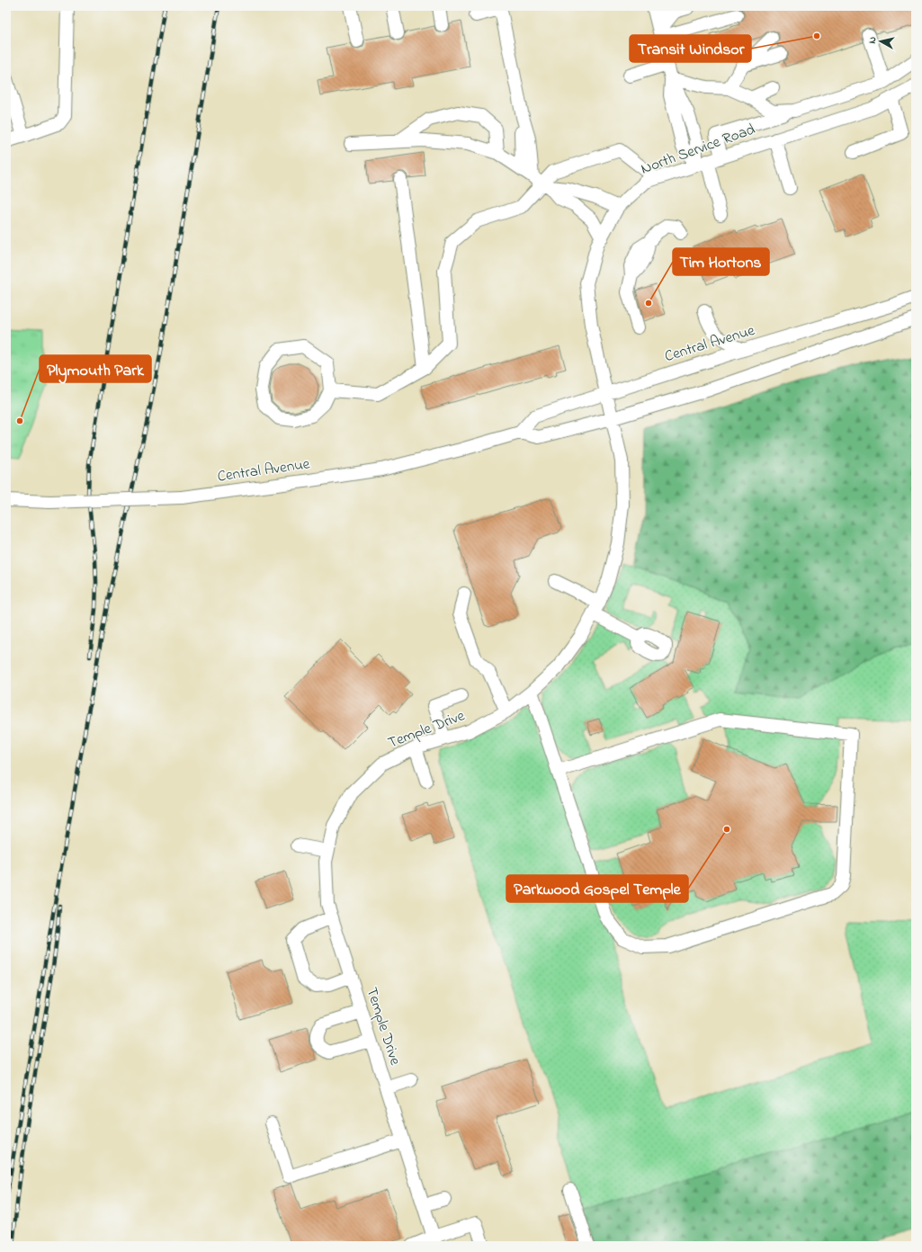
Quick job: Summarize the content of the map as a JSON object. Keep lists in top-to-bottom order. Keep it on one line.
{"streets":{"street":["North Service Road","Central Avenue","Temple Drive"]},"crossings":[["North Service Road","Central Avenue"],["North Service Road","Temple Drive"],["Central Avenue","Temple Drive"]],"places":["Transit Windsor","Tim Hortons","Plymouth Park","Parkwood Gospel Temple"],"north":"left"}
